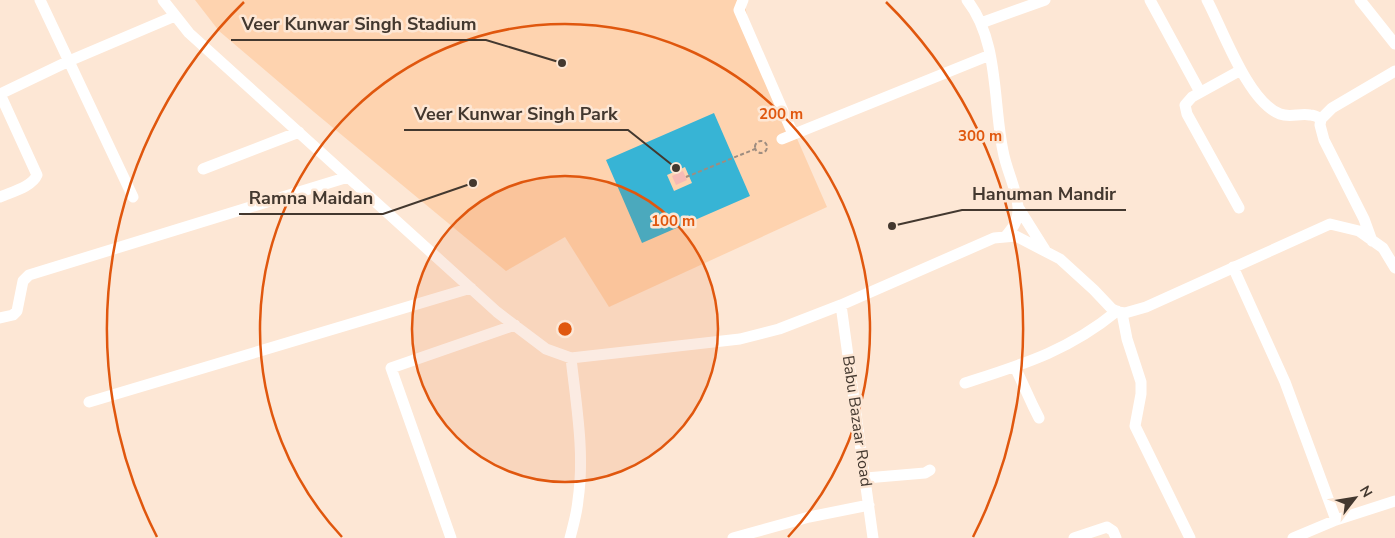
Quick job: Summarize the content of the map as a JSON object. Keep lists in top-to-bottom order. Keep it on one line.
{"streets":{"street":["Babu Bazaar Road"]},"places":["Veer Kunwar Singh Stadium","Veer Kunwar Singh Park","Ramna Maidan","Hanuman Mandir"],"north":"top right","rings":["200 m","300 m","100 m"]}
